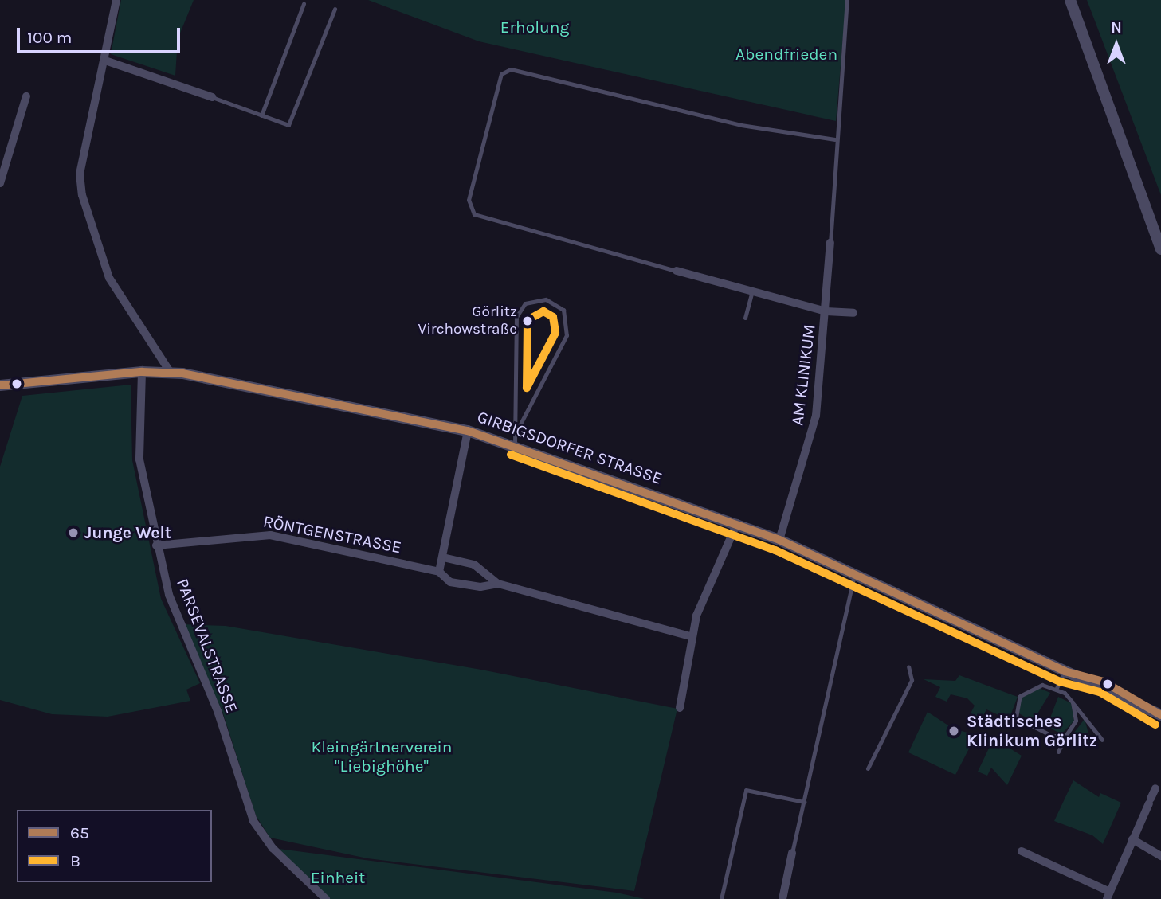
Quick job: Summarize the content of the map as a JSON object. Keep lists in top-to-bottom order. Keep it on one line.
{"streets":{"street":["AM KLINIKUM","GIRBIGSDORFER STRASSE","RÖNTGENSTRASSE","PARSEVALSTRASSE"]},"crossings":[["AM KLINIKUM","GIRBIGSDORFER STRASSE"],["GIRBIGSDORFER STRASSE","PARSEVALSTRASSE"],["RÖNTGENSTRASSE","PARSEVALSTRASSE"]],"parks":["Erholung","Abendfrieden","Kleingärtnerverein \"Liebighöhe\"","Einheit"],"places":["Görlitz Virchowstraße","Junge Welt","Städtisches Klinikum Görlitz"],"lines":["transit line B","transit line 65"],"legend":["65","B"],"scale_bar":"100 m","north":"top"}
